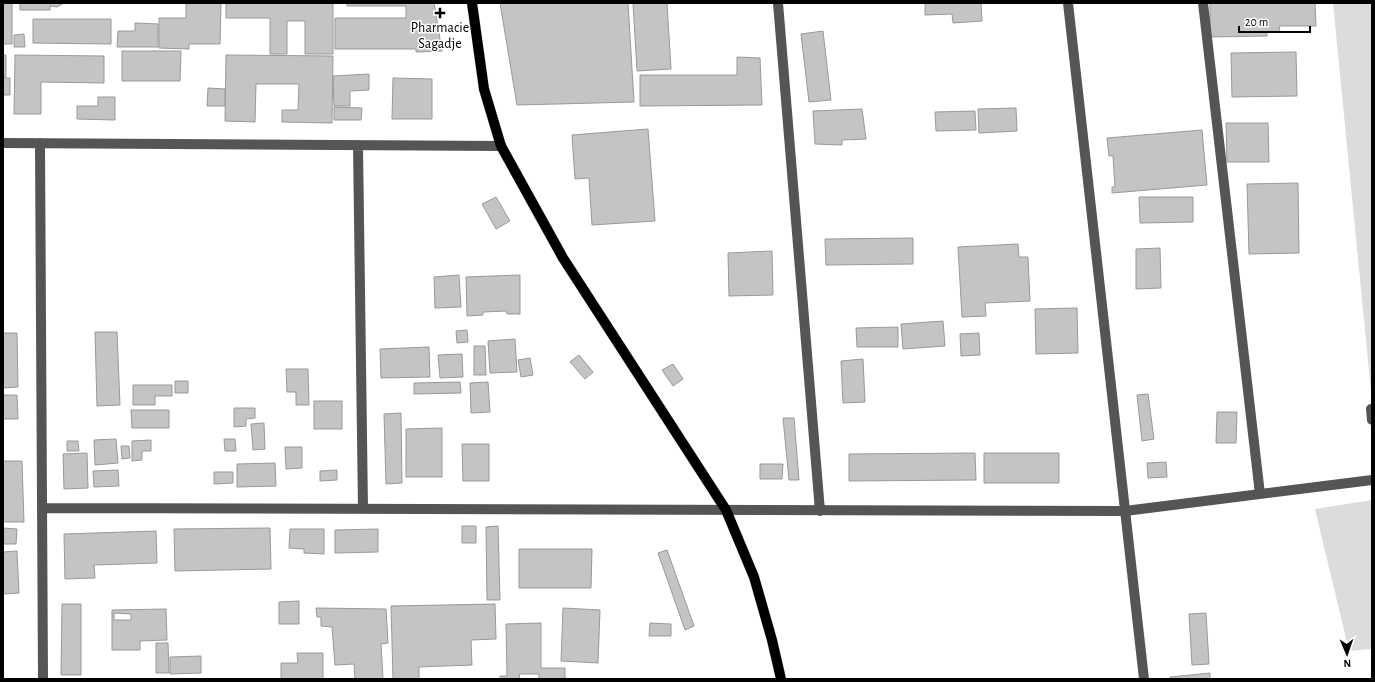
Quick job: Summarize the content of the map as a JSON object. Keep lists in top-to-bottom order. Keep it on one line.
{"places":{"health":["Pharmacie Sagadje"]},"scale_bar":"20 m","north":"bottom"}
